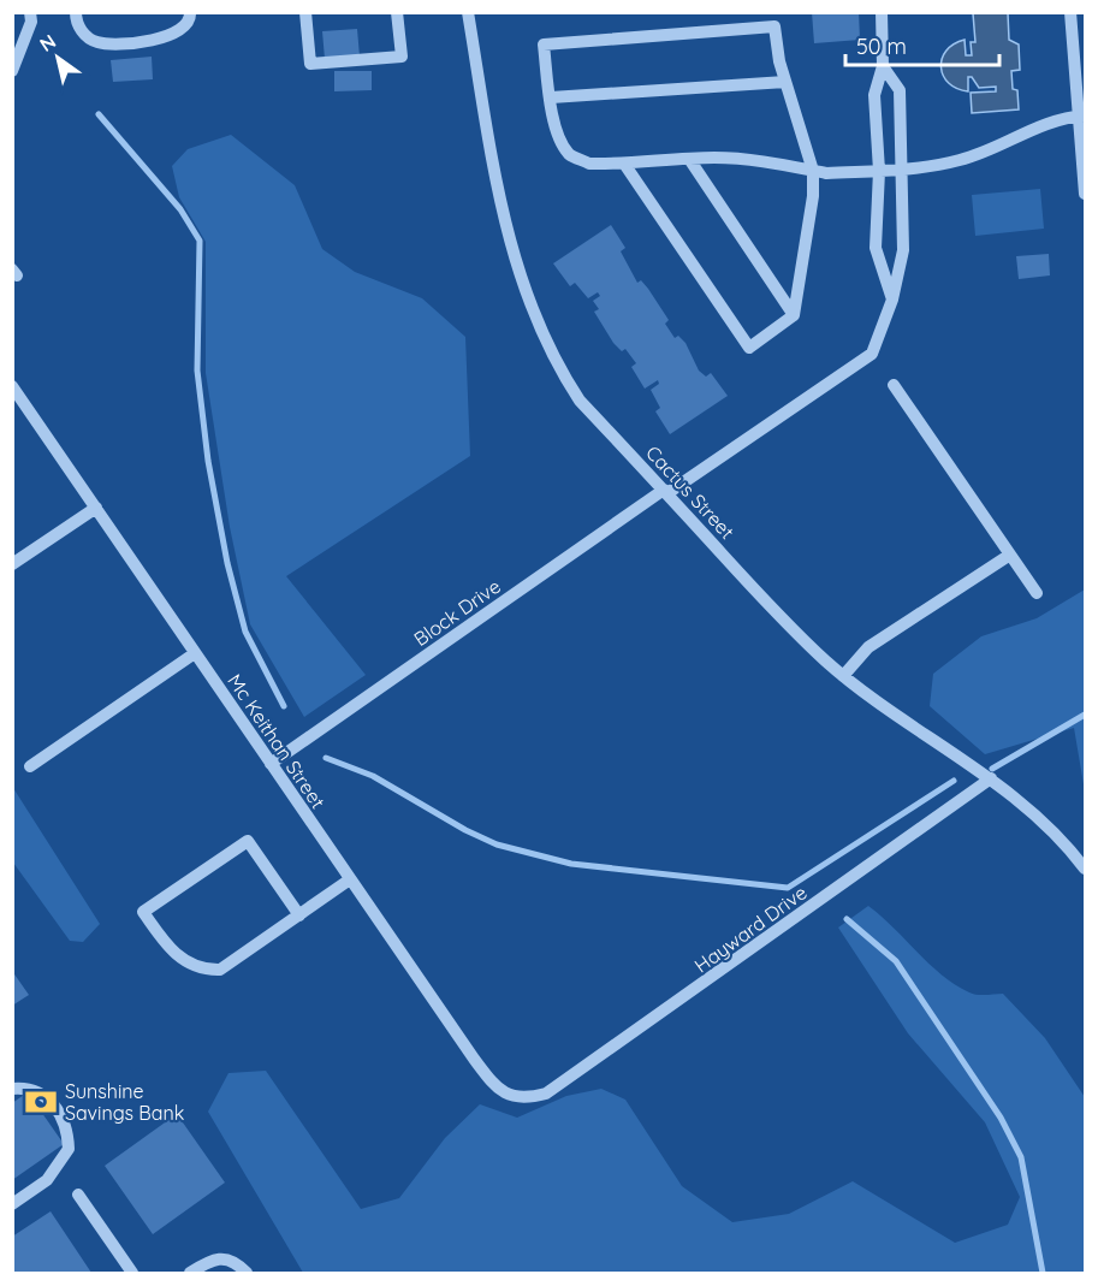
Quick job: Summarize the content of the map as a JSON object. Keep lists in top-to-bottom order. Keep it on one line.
{"streets":{"street":["Cactus Street","Block Drive","Mc Keithan Street","Hayward Drive"]},"crossings":[["Cactus Street","Block Drive"],["Cactus Street","Hayward Drive"],["Block Drive","Mc Keithan Street"],["Mc Keithan Street","Hayward Drive"]],"places":{"bank":["Sunshine Savings Bank"]},"scale_bar":"50 m","north":"top left"}
